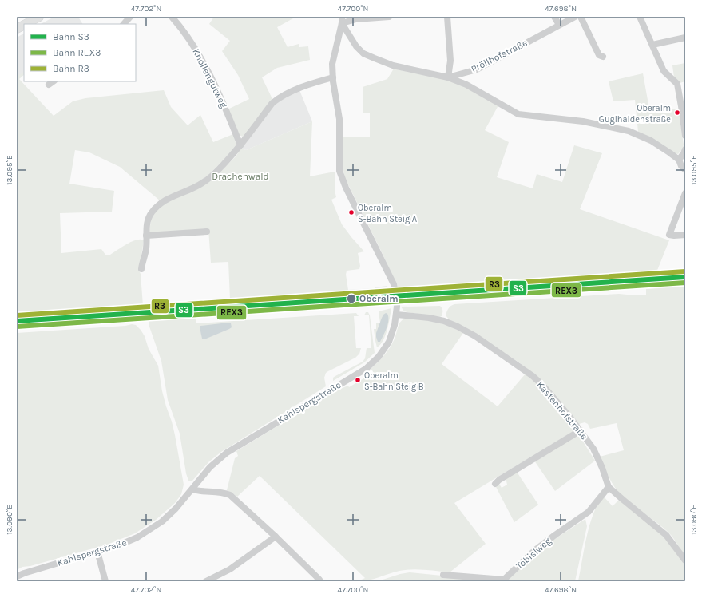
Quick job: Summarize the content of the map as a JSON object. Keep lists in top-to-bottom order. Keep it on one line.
{"streets":{"street":["Pröllhofstraße","Knollengutweg","Kahlspergstraße","Kastenhofstraße","Tobislweg"]},"crossings":[["Pröllhofstraße","Kahlspergstraße"],["Kahlspergstraße","Kastenhofstraße"],["Kastenhofstraße","Tobislweg"]],"parks":["Drachenwald"],"places":["Oberalm Guglhaidenstraße","Oberalm S-Bahn Steig A","Oberalm","Oberalm S-Bahn Steig B"],"lines":["rail line R3","rail line S3","rail line REX3"],"legend":["Bahn S3","Bahn REX3","Bahn R3"],"coordinates":["47.702°N","47.700°N","47.698°N","13.095°E","13.090°E"]}
